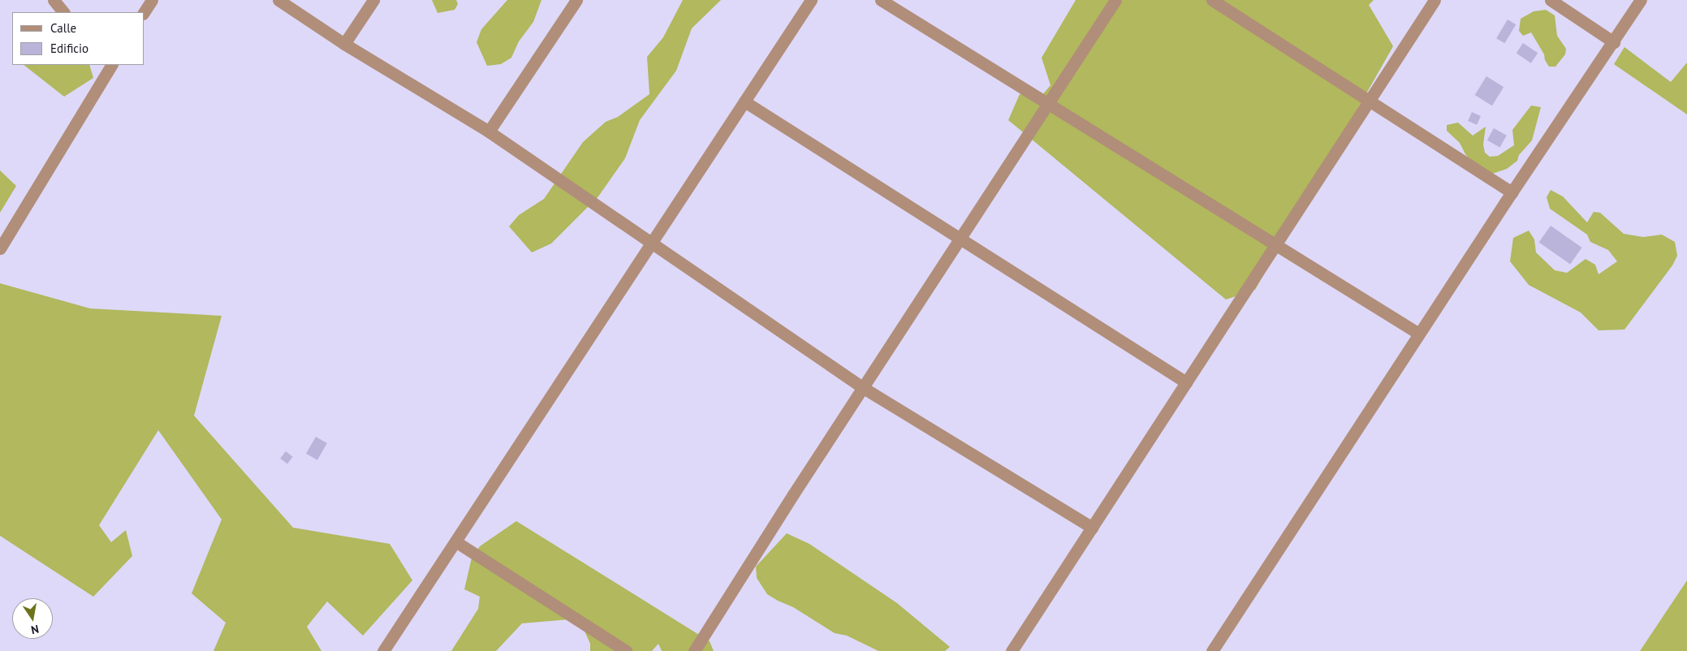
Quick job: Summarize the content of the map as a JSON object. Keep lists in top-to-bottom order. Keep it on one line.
{"legend":["Calle","Edificio"],"north":"bottom"}
